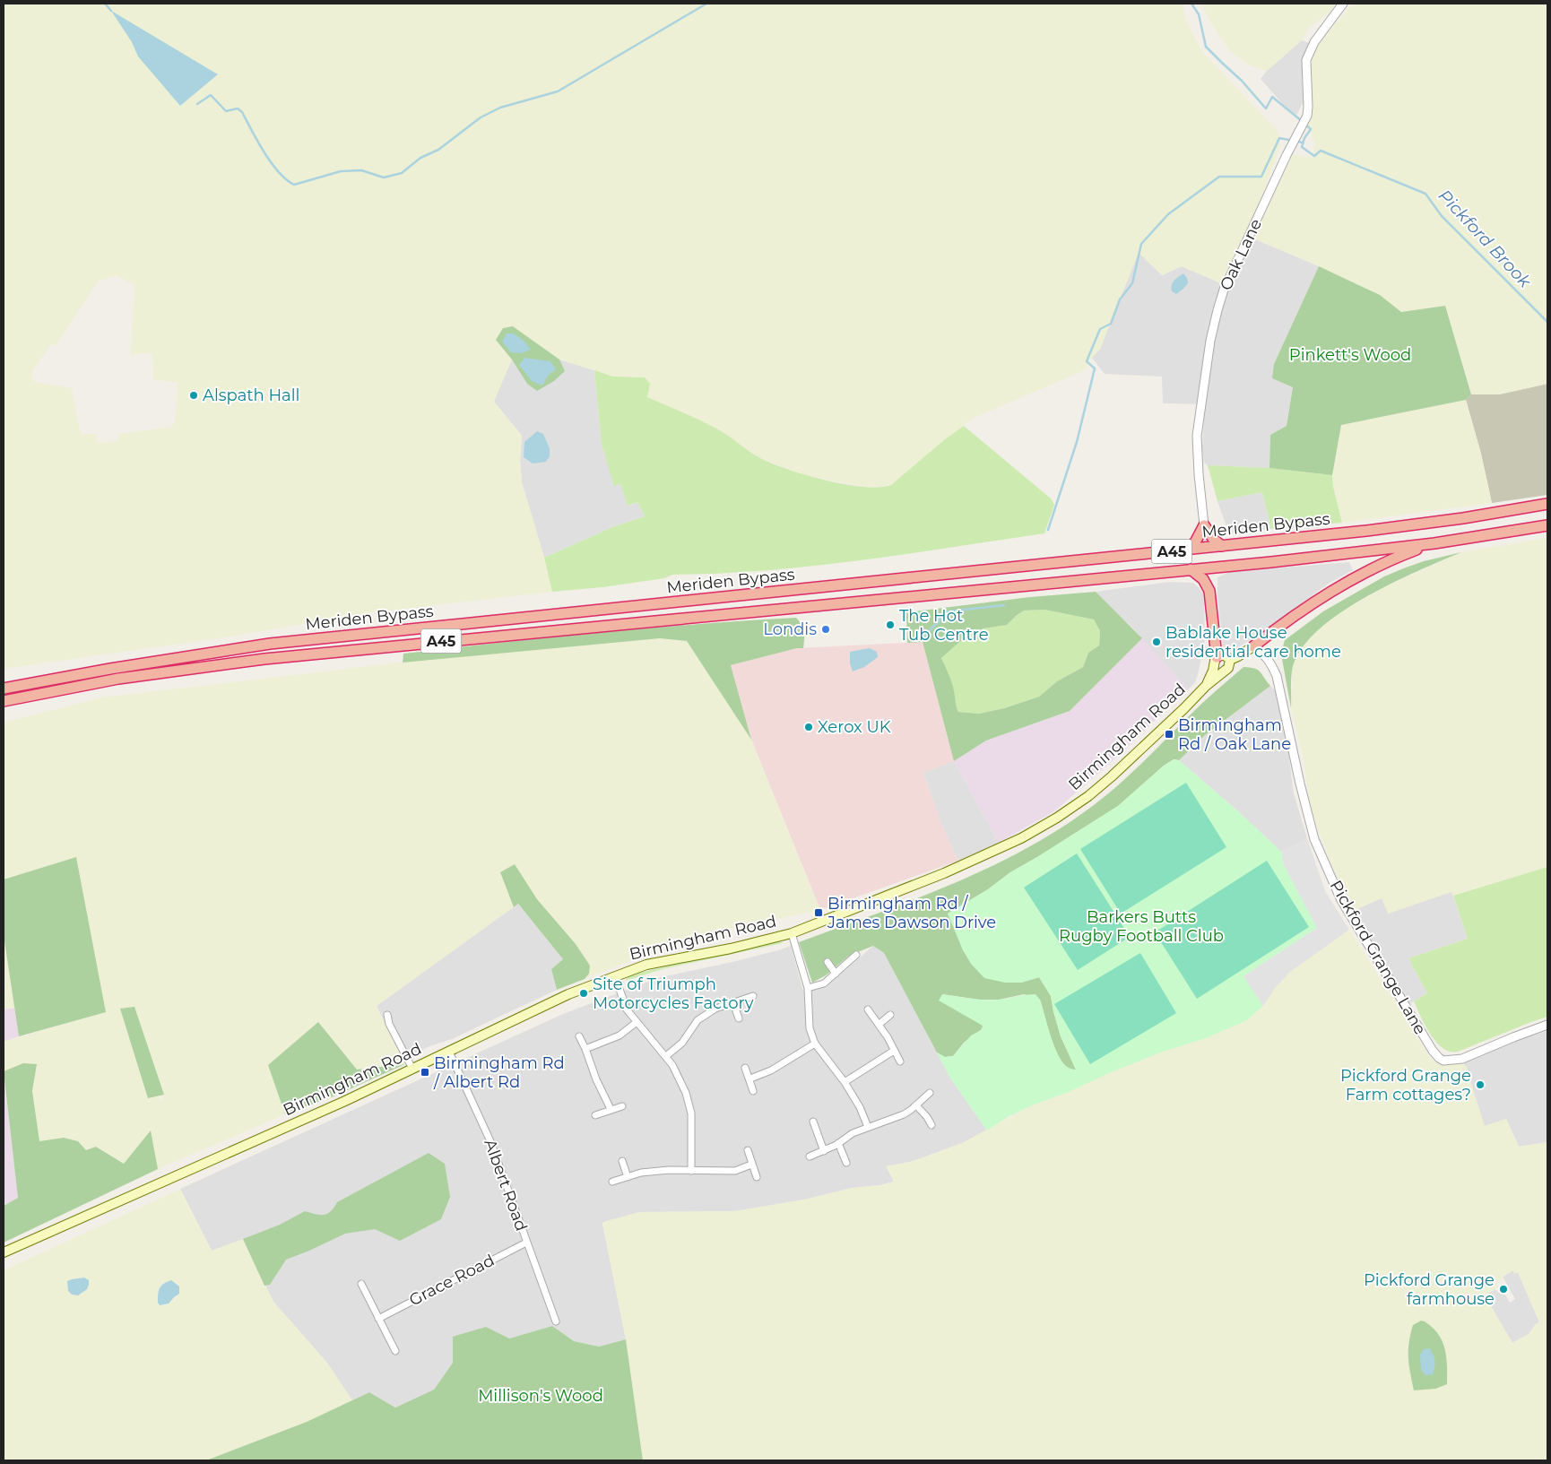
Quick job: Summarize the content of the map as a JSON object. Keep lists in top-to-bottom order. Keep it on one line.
{"streets":{"highway":["Meriden Bypass","A45"],"main road":["Birmingham Road"],"street":["Oak Lane","Pickford Grange Lane","Albert Road","Grace Road"]},"crossings":[["Meriden Bypass","A45"],["A45","Birmingham Road"],["A45","Pickford Grange Lane"],["Birmingham Road","Albert Road"],["Albert Road","Grace Road"]],"water":["Pickford Brook"],"parks":["Pinkett's Wood","Barkers Butts Rugby Football Club","Millison's Wood"],"places":{"other":["Alspath Hall","The Hot Tub Centre","Londis","Bablake House residential care home","Xerox UK","Site of Triumph Motorcycles Factory","Pickford Grange Farm cottages?","Pickford Grange farmhouse"],"transit":["Birmingham Rd / Oak Lane","Birmingham Rd / James Dawson Drive","Birmingham Rd / Albert Rd"]}}
